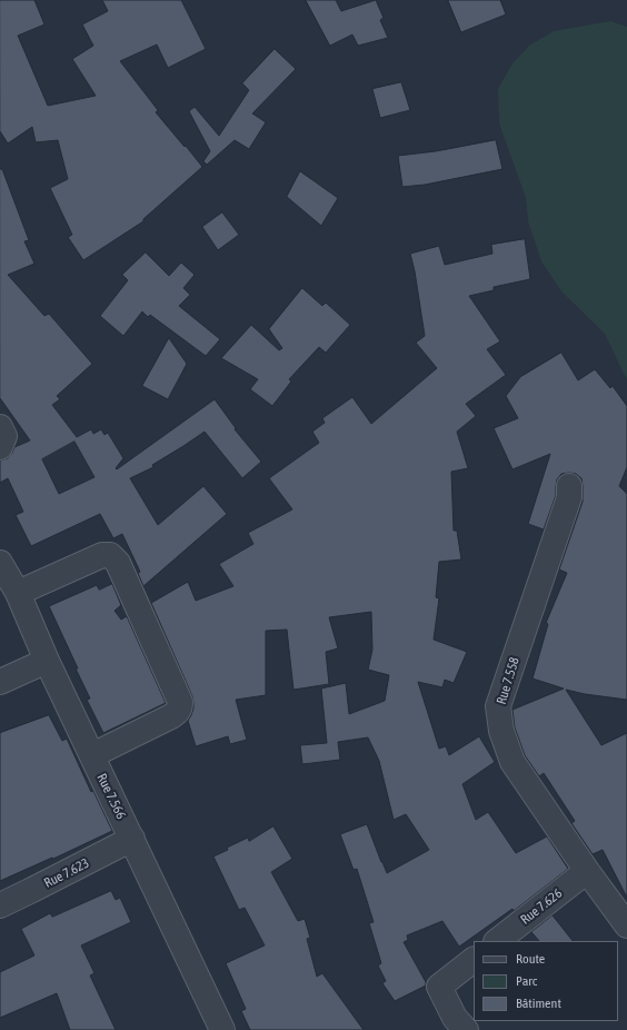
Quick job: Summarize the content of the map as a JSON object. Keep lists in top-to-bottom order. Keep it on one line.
{"streets":{"street":["Rue 7.558","Rue 7.566","Rue 7.623","Rue 7.626"]},"crossings":[["Rue 7.558","Rue 7.626"],["Rue 7.566","Rue 7.623"]],"legend":["Route","Parc","Bâtiment"]}
